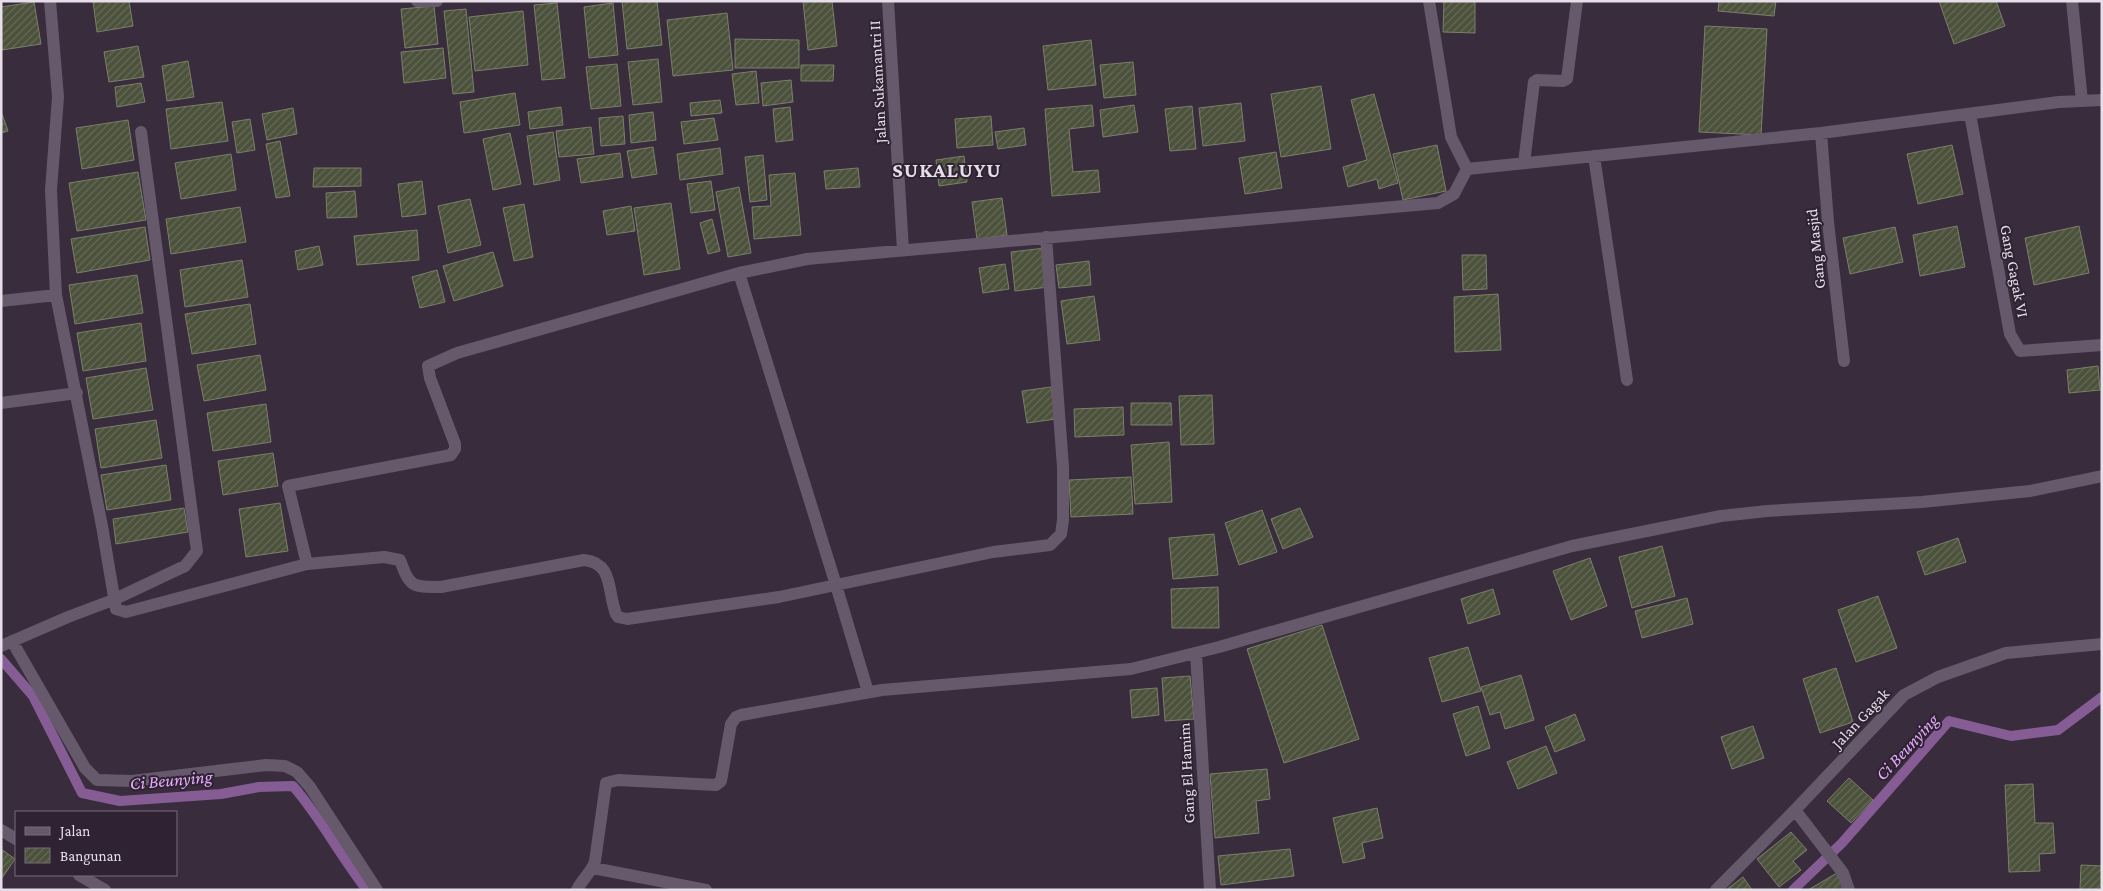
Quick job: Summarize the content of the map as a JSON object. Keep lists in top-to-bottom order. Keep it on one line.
{"streets":{"street":["Jalan Sukamantri II","Gang Masjid","Gang Gagak VI","Jalan Gagak","Gang El Hamim"]},"districts":["SUKALUYU"],"water":["Ci Beunying"],"legend":["Jalan","Bangunan"]}
